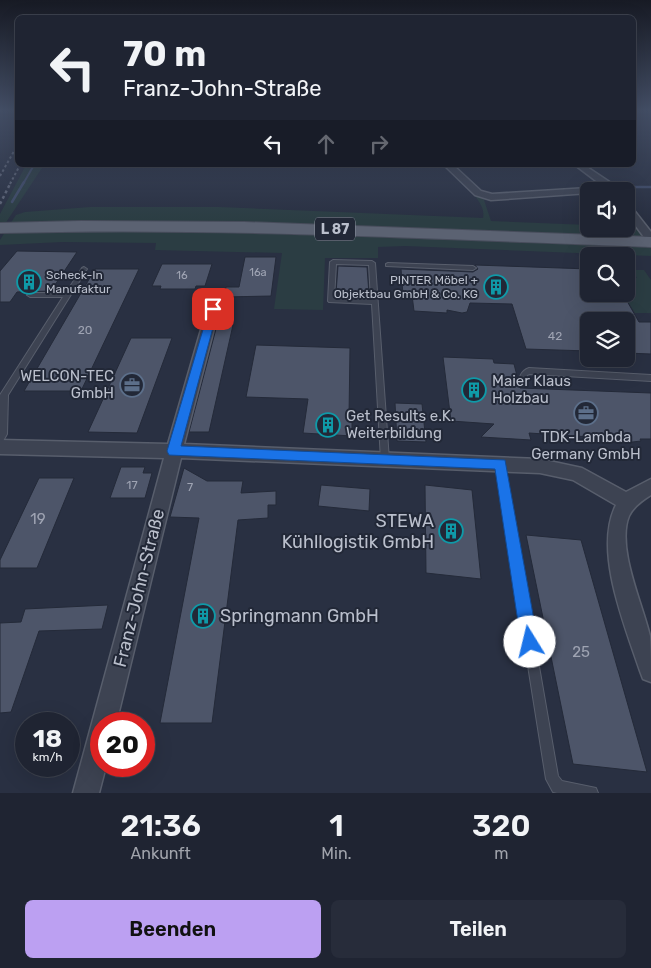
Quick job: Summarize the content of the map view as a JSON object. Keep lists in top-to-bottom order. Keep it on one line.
{"streets":{"main road":["L 87"],"street":["Franz-John-Straße"]},"places":{"building":["Scheck-In Manufaktur","PINTER Möbel + Objektbau GmbH & Co. KG","Maier Klaus Holzbau","Get Results e.K. Weiterbildung","STEWA Kühllogistik GmbH","Springmann GmbH"],"office":["WELCON-TEC GmbH","TDK-Lambda Germany GmbH"]},"house_numbers":["16a","16","20","42","17","7","19","25"],"page":{"turn":["70 m","Franz-John-Straße"],"speed":"18 km/h","limit":"20","eta":["21:36","Ankunft","1","Min.","320","m"],"buttons":["Beenden","Teilen"]}}
